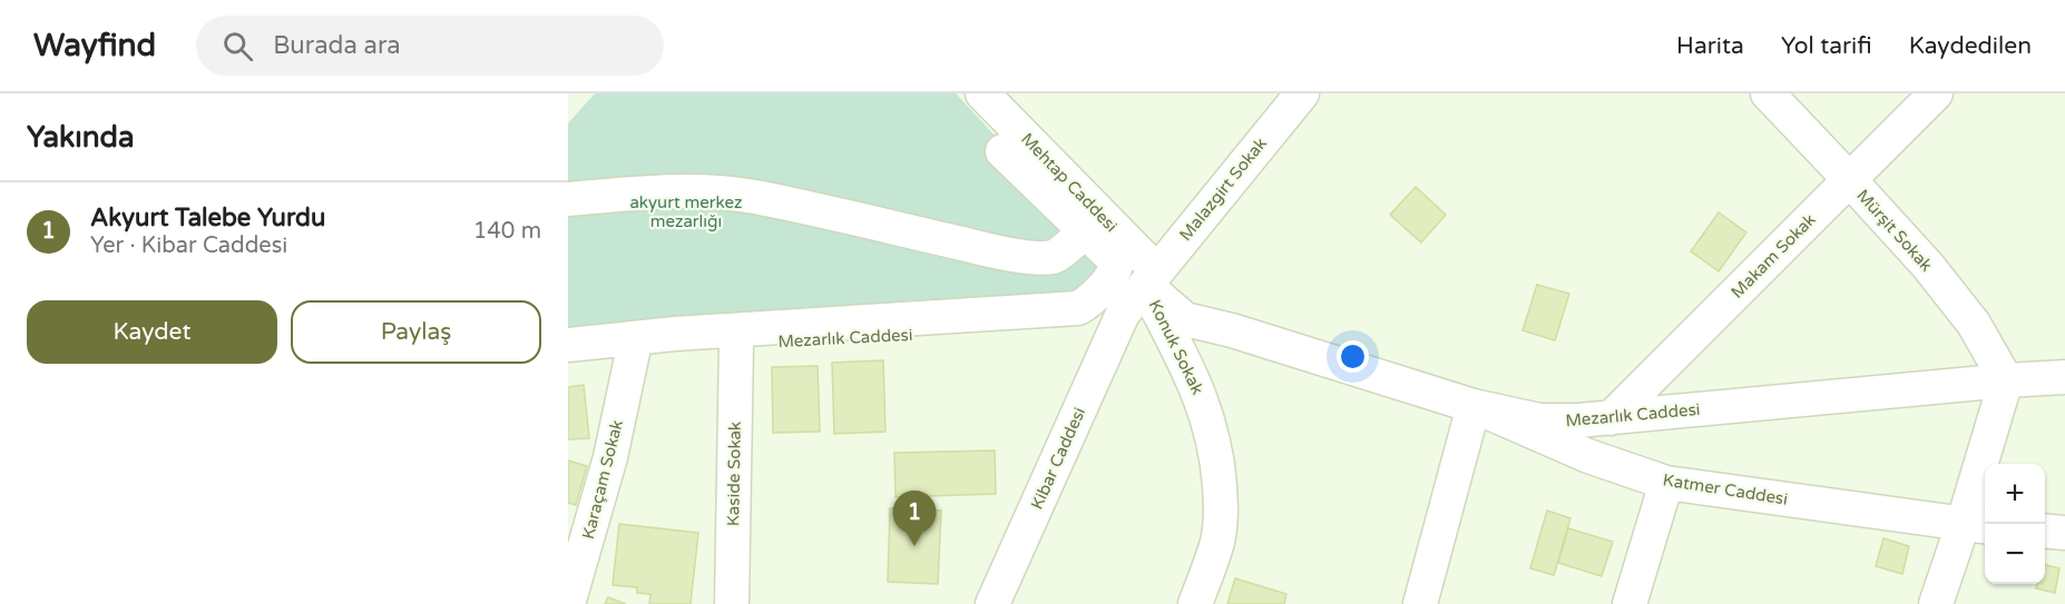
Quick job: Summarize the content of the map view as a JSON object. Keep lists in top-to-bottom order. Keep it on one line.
{"streets":{"street":["Mehtap Caddesi","Malazgirt Sokak","Mürşit Sokak","Makam Sokak","Mezarlık Caddesi","Konuk Sokak","Kibar Caddesi","Kaside Sokak","Karaçam Sokak","Katmer Caddesi"]},"crossings":[["Mehtap Caddesi","Malazgirt Sokak"],["Mehtap Caddesi","Mezarlık Caddesi"],["Mehtap Caddesi","Konuk Sokak"],["Malazgirt Sokak","Mezarlık Caddesi"],["Malazgirt Sokak","Konuk Sokak"],["Malazgirt Sokak","Kibar Caddesi"],["Mürşit Sokak","Makam Sokak"],["Mürşit Sokak","Mezarlık Caddesi"],["Makam Sokak","Mezarlık Caddesi"],["Mezarlık Caddesi","Konuk Sokak"],["Mezarlık Caddesi","Kibar Caddesi"],["Mezarlık Caddesi","Kaside Sokak"],["Mezarlık Caddesi","Karaçam Sokak"],["Mezarlık Caddesi","Katmer Caddesi"]],"parks":["akyurt merkez mezarlığı"],"page":{"header":"Wayfind","search":"Burada ara","nav":["Harita","Yol tarifi","Kaydedilen"],"heading":"Yakında","list":[{"mark":"1","name":"Akyurt Talebe Yurdu","note":"Yer · Kibar Caddesi","value":"140 m"}],"buttons":["Kaydet","Paylaş"],"map_buttons":["+","−"],"pins":"1"}}
